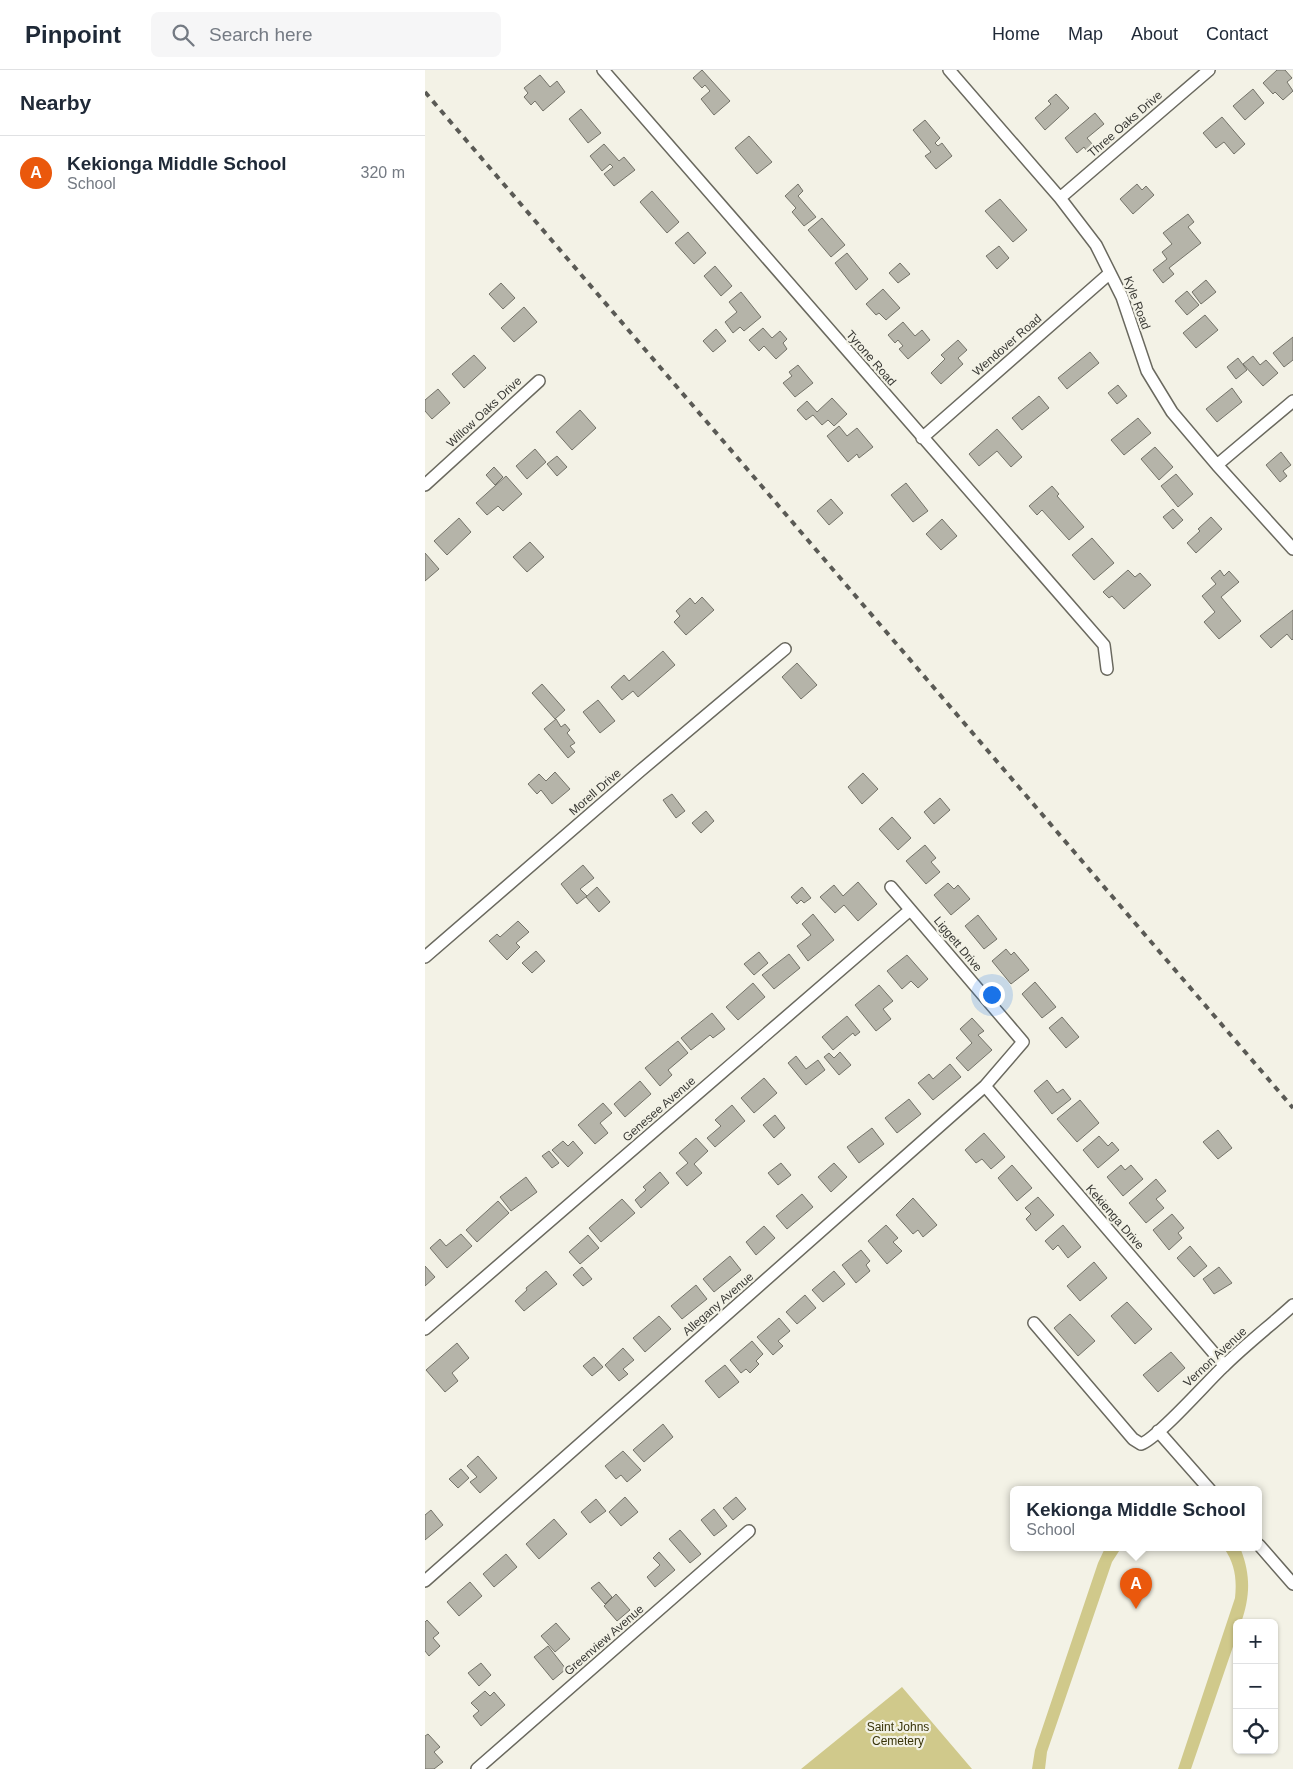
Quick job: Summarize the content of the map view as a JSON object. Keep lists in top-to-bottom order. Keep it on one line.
{"streets":{"street":["Three Oaks Drive","Kyle Road","Wendover Road","Tyrone Road","Willow Oaks Drive","Morell Drive","Liggett Drive","Genesee Avenue","Kekienga Drive","Allegany Avenue","Vernon Avenue","Greenview Avenue"]},"crossings":[["Three Oaks Drive","Kyle Road"],["Kyle Road","Wendover Road"],["Wendover Road","Tyrone Road"],["Liggett Drive","Genesee Avenue"],["Liggett Drive","Allegany Avenue"],["Kekienga Drive","Allegany Avenue"],["Kekienga Drive","Vernon Avenue"]],"parks":["Saint Johns Cemetery"],"page":{"header":"Pinpoint","search":"Search here","nav":["Home","Map","About","Contact"],"heading":"Nearby","list":[{"mark":"A","name":"Kekionga Middle School","note":"School","value":"320 m"}],"popup":["Kekionga Middle School","School"],"pins":"A","map_buttons":["+","−"]}}
